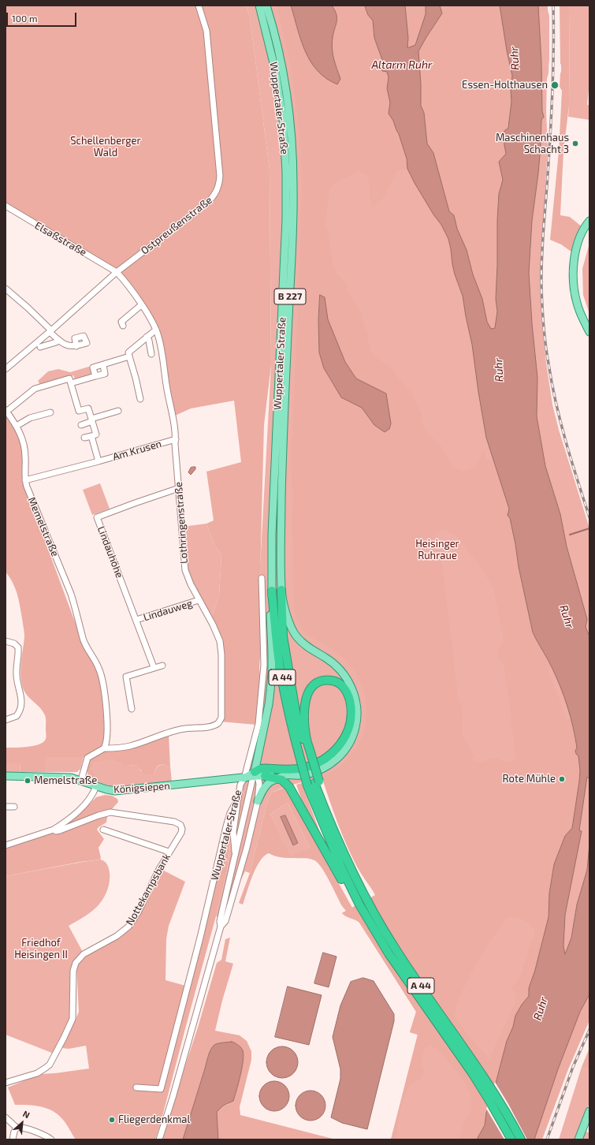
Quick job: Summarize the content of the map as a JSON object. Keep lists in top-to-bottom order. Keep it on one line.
{"streets":{"highway":["A 44"],"main road":["Wuppertaler Straße","B 227","Königsiepen"],"street":["Ostpreußenstraße","Elsaßstraße","Am Krusen","Lothringenstraße","Memelstraße","Lindauhöhe","Lindauweg","Nottekampsbank"]},"crossings":[["Wuppertaler Straße","A 44"],["Wuppertaler Straße","Königsiepen"],["Ostpreußenstraße","Elsaßstraße"],["Ostpreußenstraße","Lothringenstraße"],["Elsaßstraße","Lothringenstraße"],["Am Krusen","Lothringenstraße"],["Am Krusen","Memelstraße"],["Lothringenstraße","Memelstraße"],["Lothringenstraße","Lindauhöhe"],["Lothringenstraße","Lindauweg"],["Lindauhöhe","Lindauweg"]],"water":["Ruhr","Altarm Ruhr"],"parks":["Schellenberger Wald","Heisinger Ruhraue","Friedhof Heisingen II"],"places":["Essen-Holthausen","Maschinenhaus Schacht 3","Rote Mühle","Memelstraße","Fliegerdenkmal"],"scale_bar":"100 m","north":"top right"}
